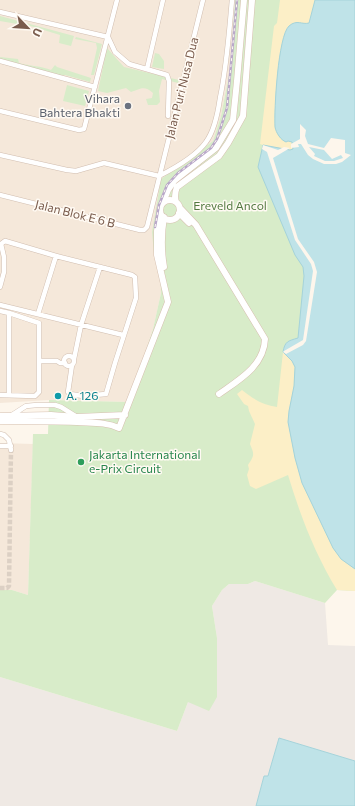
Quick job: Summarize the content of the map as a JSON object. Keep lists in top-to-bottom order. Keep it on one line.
{"streets":{"street":["Jalan Puri Nusa Dua","Jalan Blok E 6 B"]},"crossings":[["Jalan Puri Nusa Dua","Jalan Blok E 6 B"]],"parks":["Ereveld Ancol"],"places":["Vihara Bahtera Bhakti","A. 126","Jakarta International e-Prix Circuit"],"north":"bottom right"}
